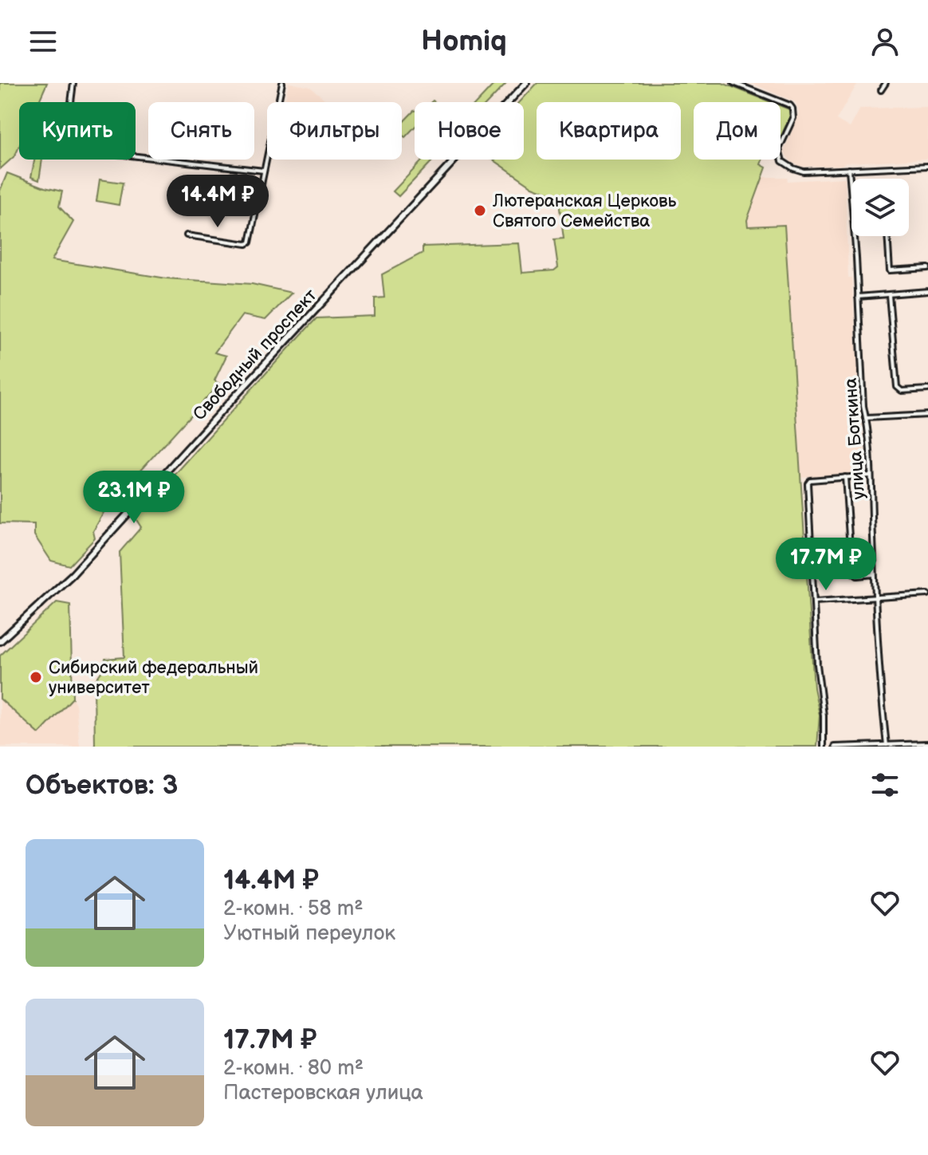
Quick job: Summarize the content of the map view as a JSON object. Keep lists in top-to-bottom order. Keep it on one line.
{"streets":{"main road":["Свободный проспект"],"street":["улица Боткина"]},"places":["Лютеранская Церковь Святого Семейства","Сибирский федеральный университет"],"page":{"header":"Homiq","chip":["Купить","Снять","Фильтры","Новое","Квартира","Дом"],"price":["14.4M ₽","23.1M ₽","17.7M ₽"],"heading":"Объектов: 3","list":[{"name":"14.4M ₽","note":"2-комн. · 58 m² · Уютный переулок"},{"name":"17.7M ₽","note":"2-комн. · 80 m² · Пастеровская улица"}]}}
